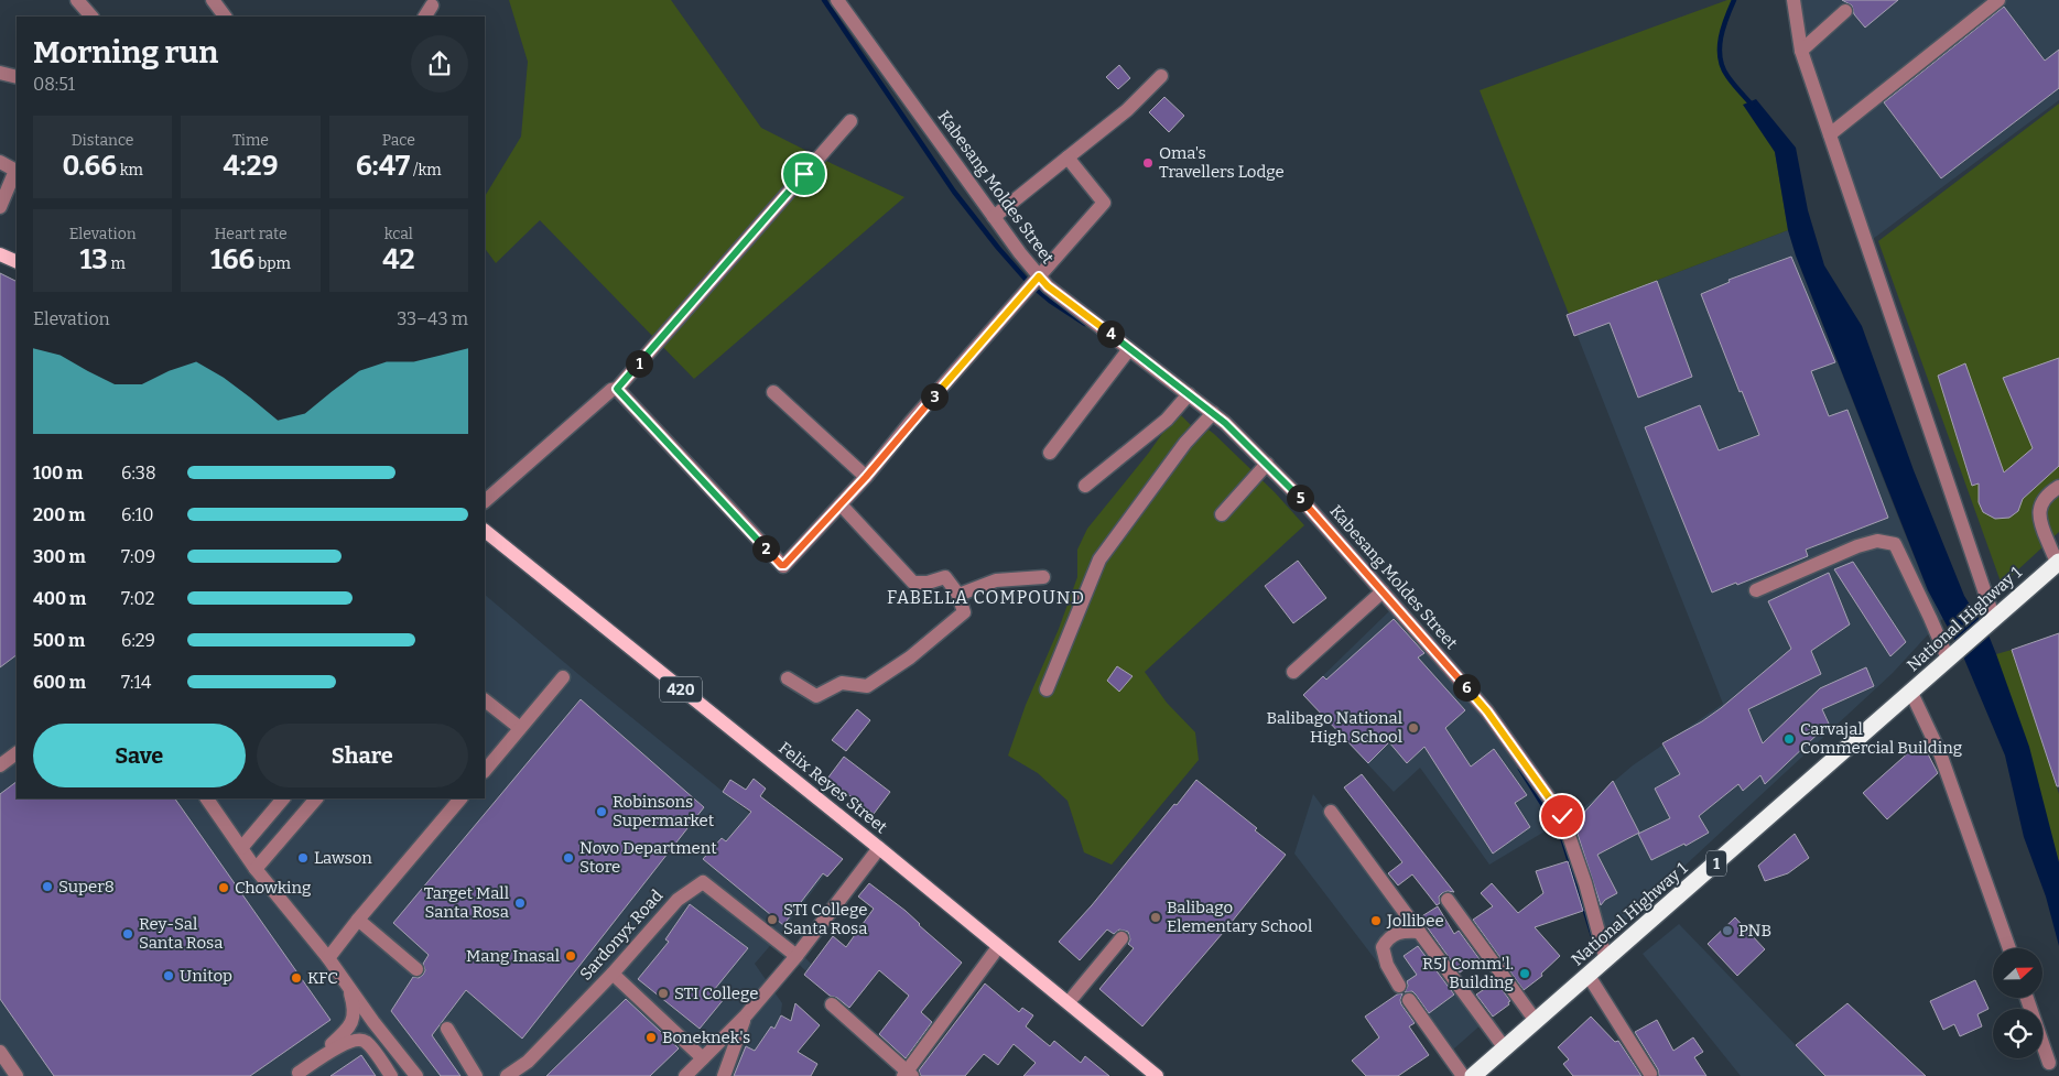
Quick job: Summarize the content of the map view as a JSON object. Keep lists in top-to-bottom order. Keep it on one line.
{"streets":{"highway":["National Highway 1","1"],"main road":["420","Felix Reyes Street"],"street":["Kabesang Moldes Street","Sardonyx Road"]},"crossings":[["Kabesang Moldes Street","National Highway 1"]],"districts":["FABELLA COMPOUND"],"places":["Oma's Travellers Lodge","Balibago National High School","Carvajal Commercial Building","Robinsons Supermarket","Lawson","Novo Department Store","Super8","Chowking","Target Mall Santa Rosa","Balibago Elementary School","STI College Santa Rosa","Jollibee","PNB","Rey-Sal Santa Rosa","Mang Inasal","R5J Comm'l. Building","Unitop","KFC","STI College","Boneknek's"],"north":"right","page":{"heading":["Morning run","08:51"],"stats":[["Distance","0.66 km"],["Time","4:29"],["Pace","6:47 /km"],["Elevation","13 m"],["Heart rate","166 bpm"],["kcal","42"]],"chart":["Elevation","33–43 m"],"pins":["4","1","3","5","2","6"],"list":[{"name":"100 m","note":"6:38"},{"name":"200 m","note":"6:10"},{"name":"300 m","note":"7:09"},{"name":"400 m","note":"7:02"},{"name":"500 m","note":"6:29"},{"name":"600 m","note":"7:14"}],"buttons":["Save","Share"]}}
